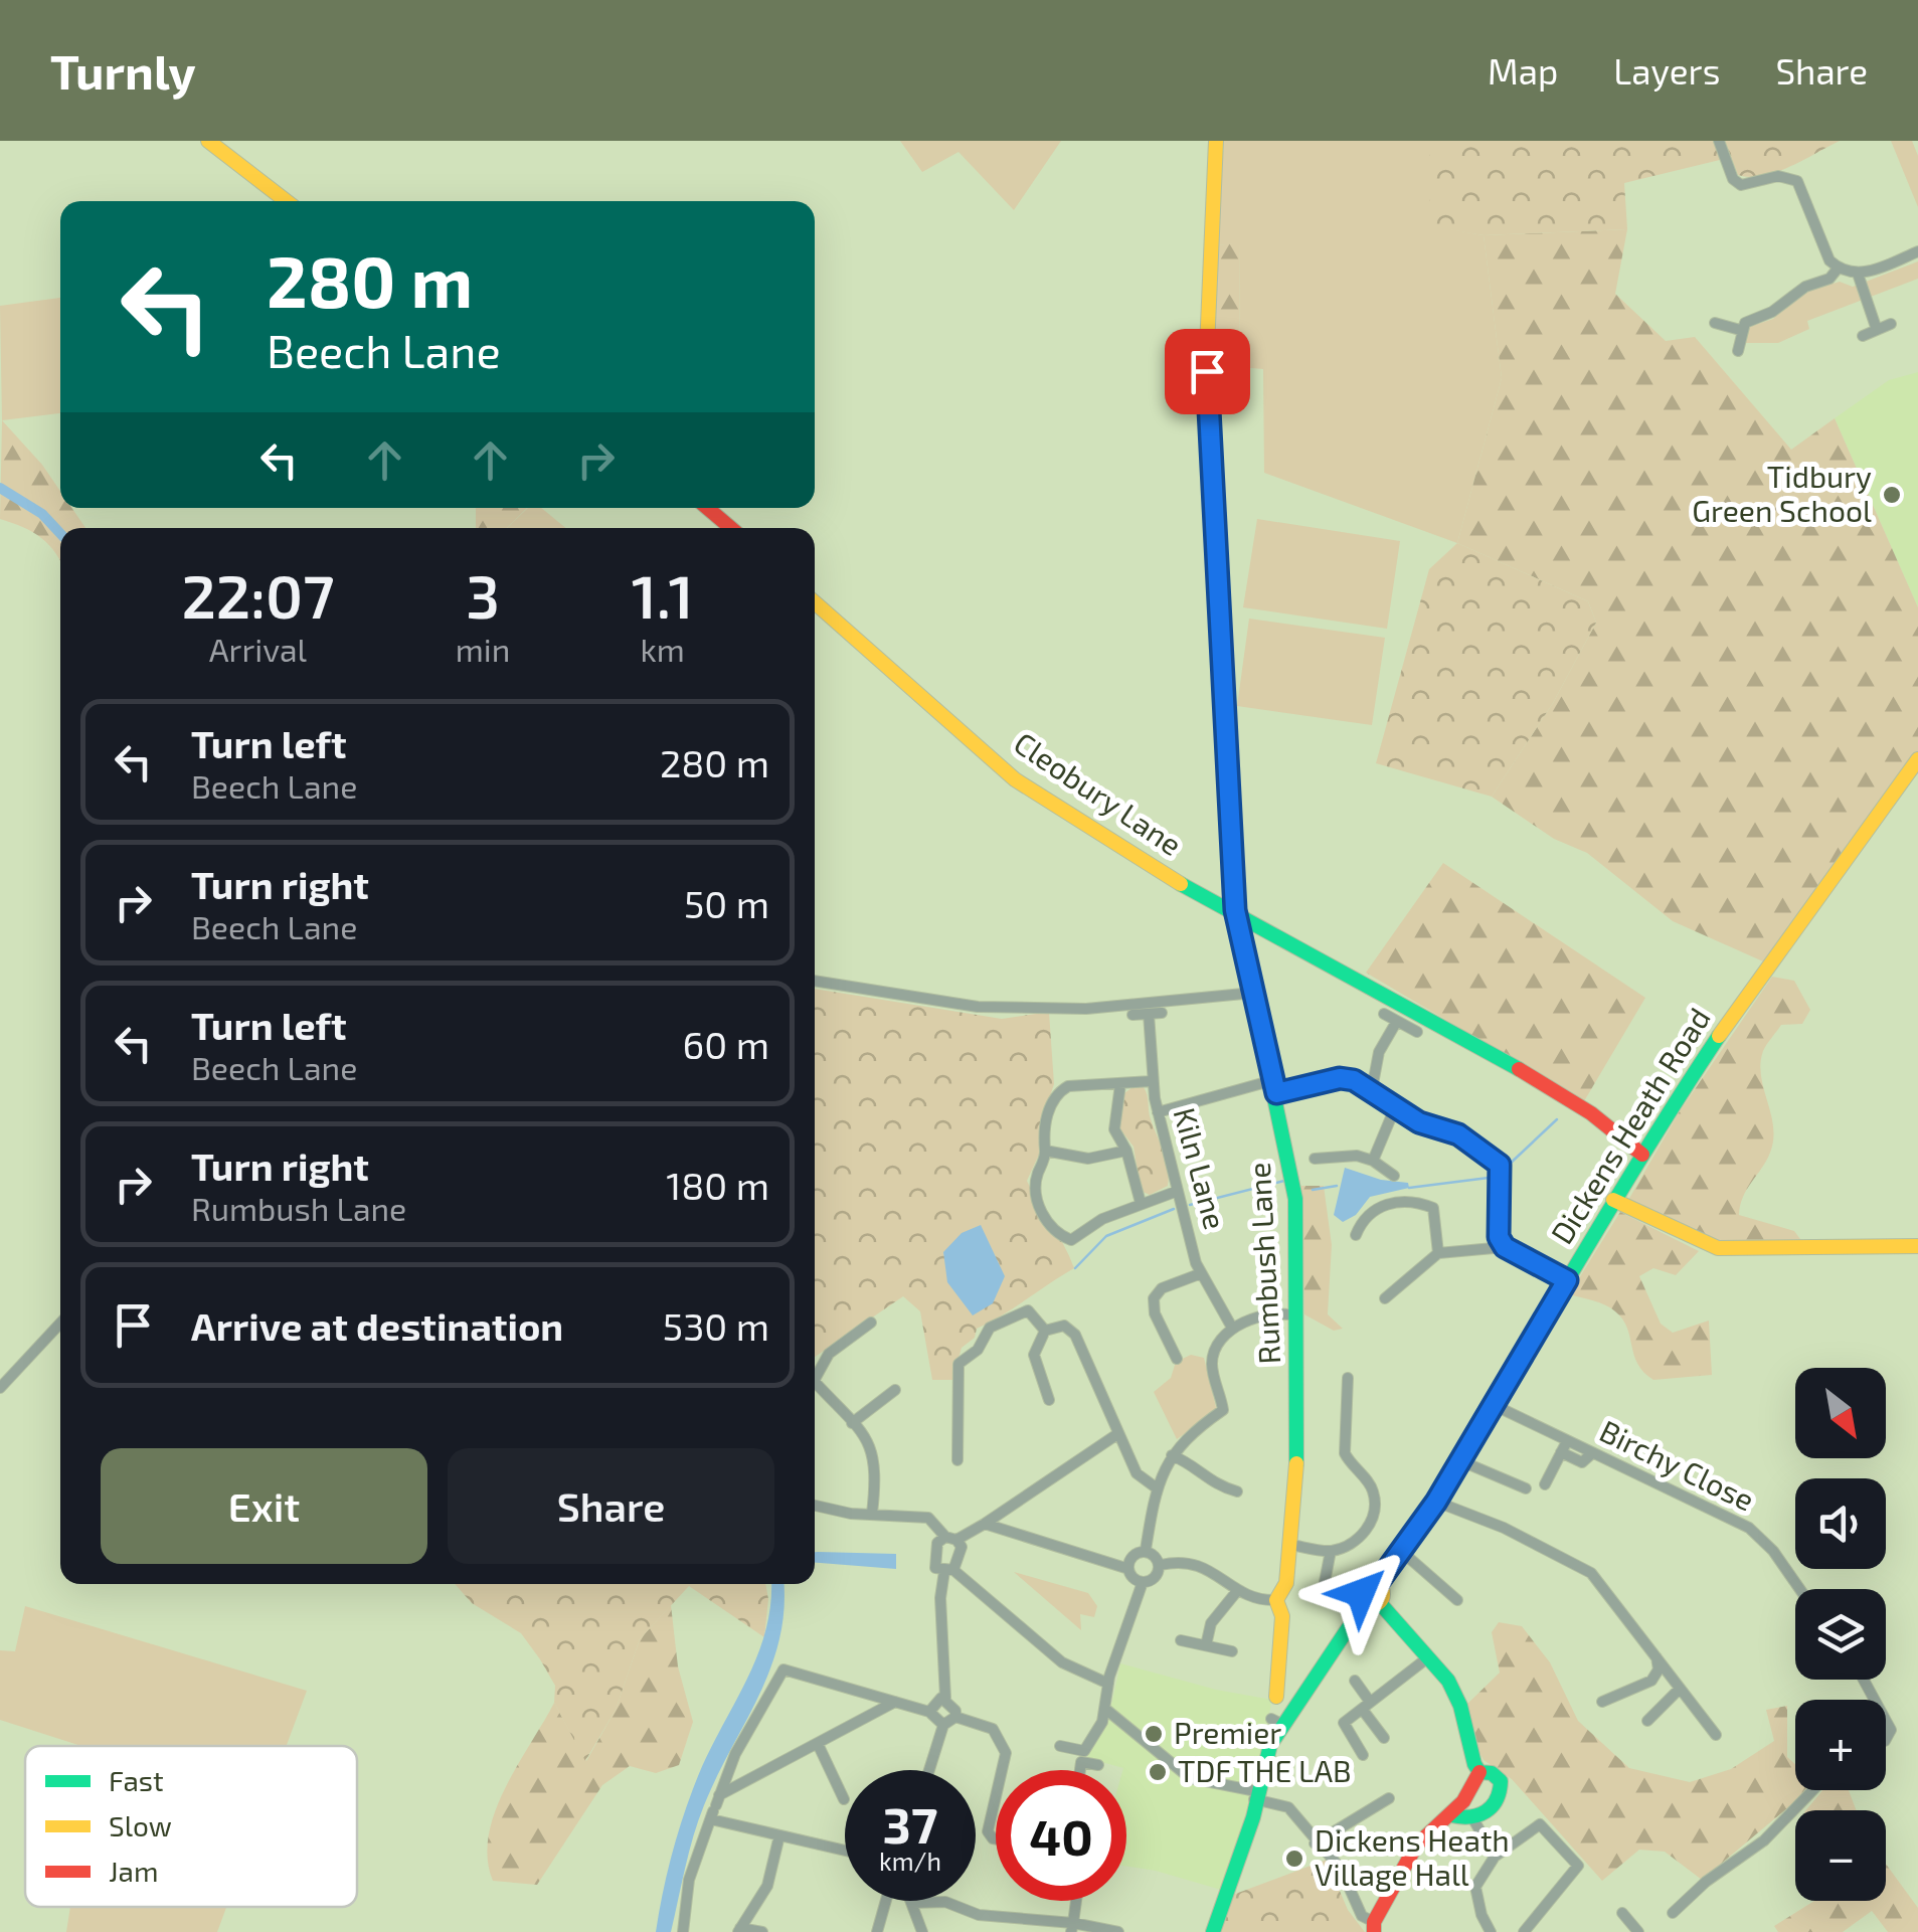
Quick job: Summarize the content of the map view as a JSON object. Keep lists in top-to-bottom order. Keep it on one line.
{"streets":{"street":["Cleobury Lane","Dickens Heath Road","Kiln Lane","Rumbush Lane","Birchy Close"]},"crossings":[["Cleobury Lane","Dickens Heath Road"],["Cleobury Lane","Rumbush Lane"],["Dickens Heath Road","Birchy Close"]],"places":["Tidbury Green School","Premier","TDF THE LAB","Dickens Heath Village Hall"],"legend":["Fast","Slow","Jam"],"north":"bottom right","page":{"header":"Turnly","nav":["Map","Layers","Share"],"turn":["280 m","Beech Lane"],"eta":["22:07","Arrival","3","min","1.1","km"],"list":[{"name":"Turn left","note":"Beech Lane","value":"280 m"},{"name":"Turn right","note":"Beech Lane","value":"50 m"},{"name":"Turn left","note":"Beech Lane","value":"60 m"},{"name":"Turn right","note":"Rumbush Lane","value":"180 m"},{"name":"Arrive at destination","value":"530 m"}],"map_buttons":["+","−"],"buttons":["Exit","Share"],"speed":"37 km/h","limit":"40"}}
